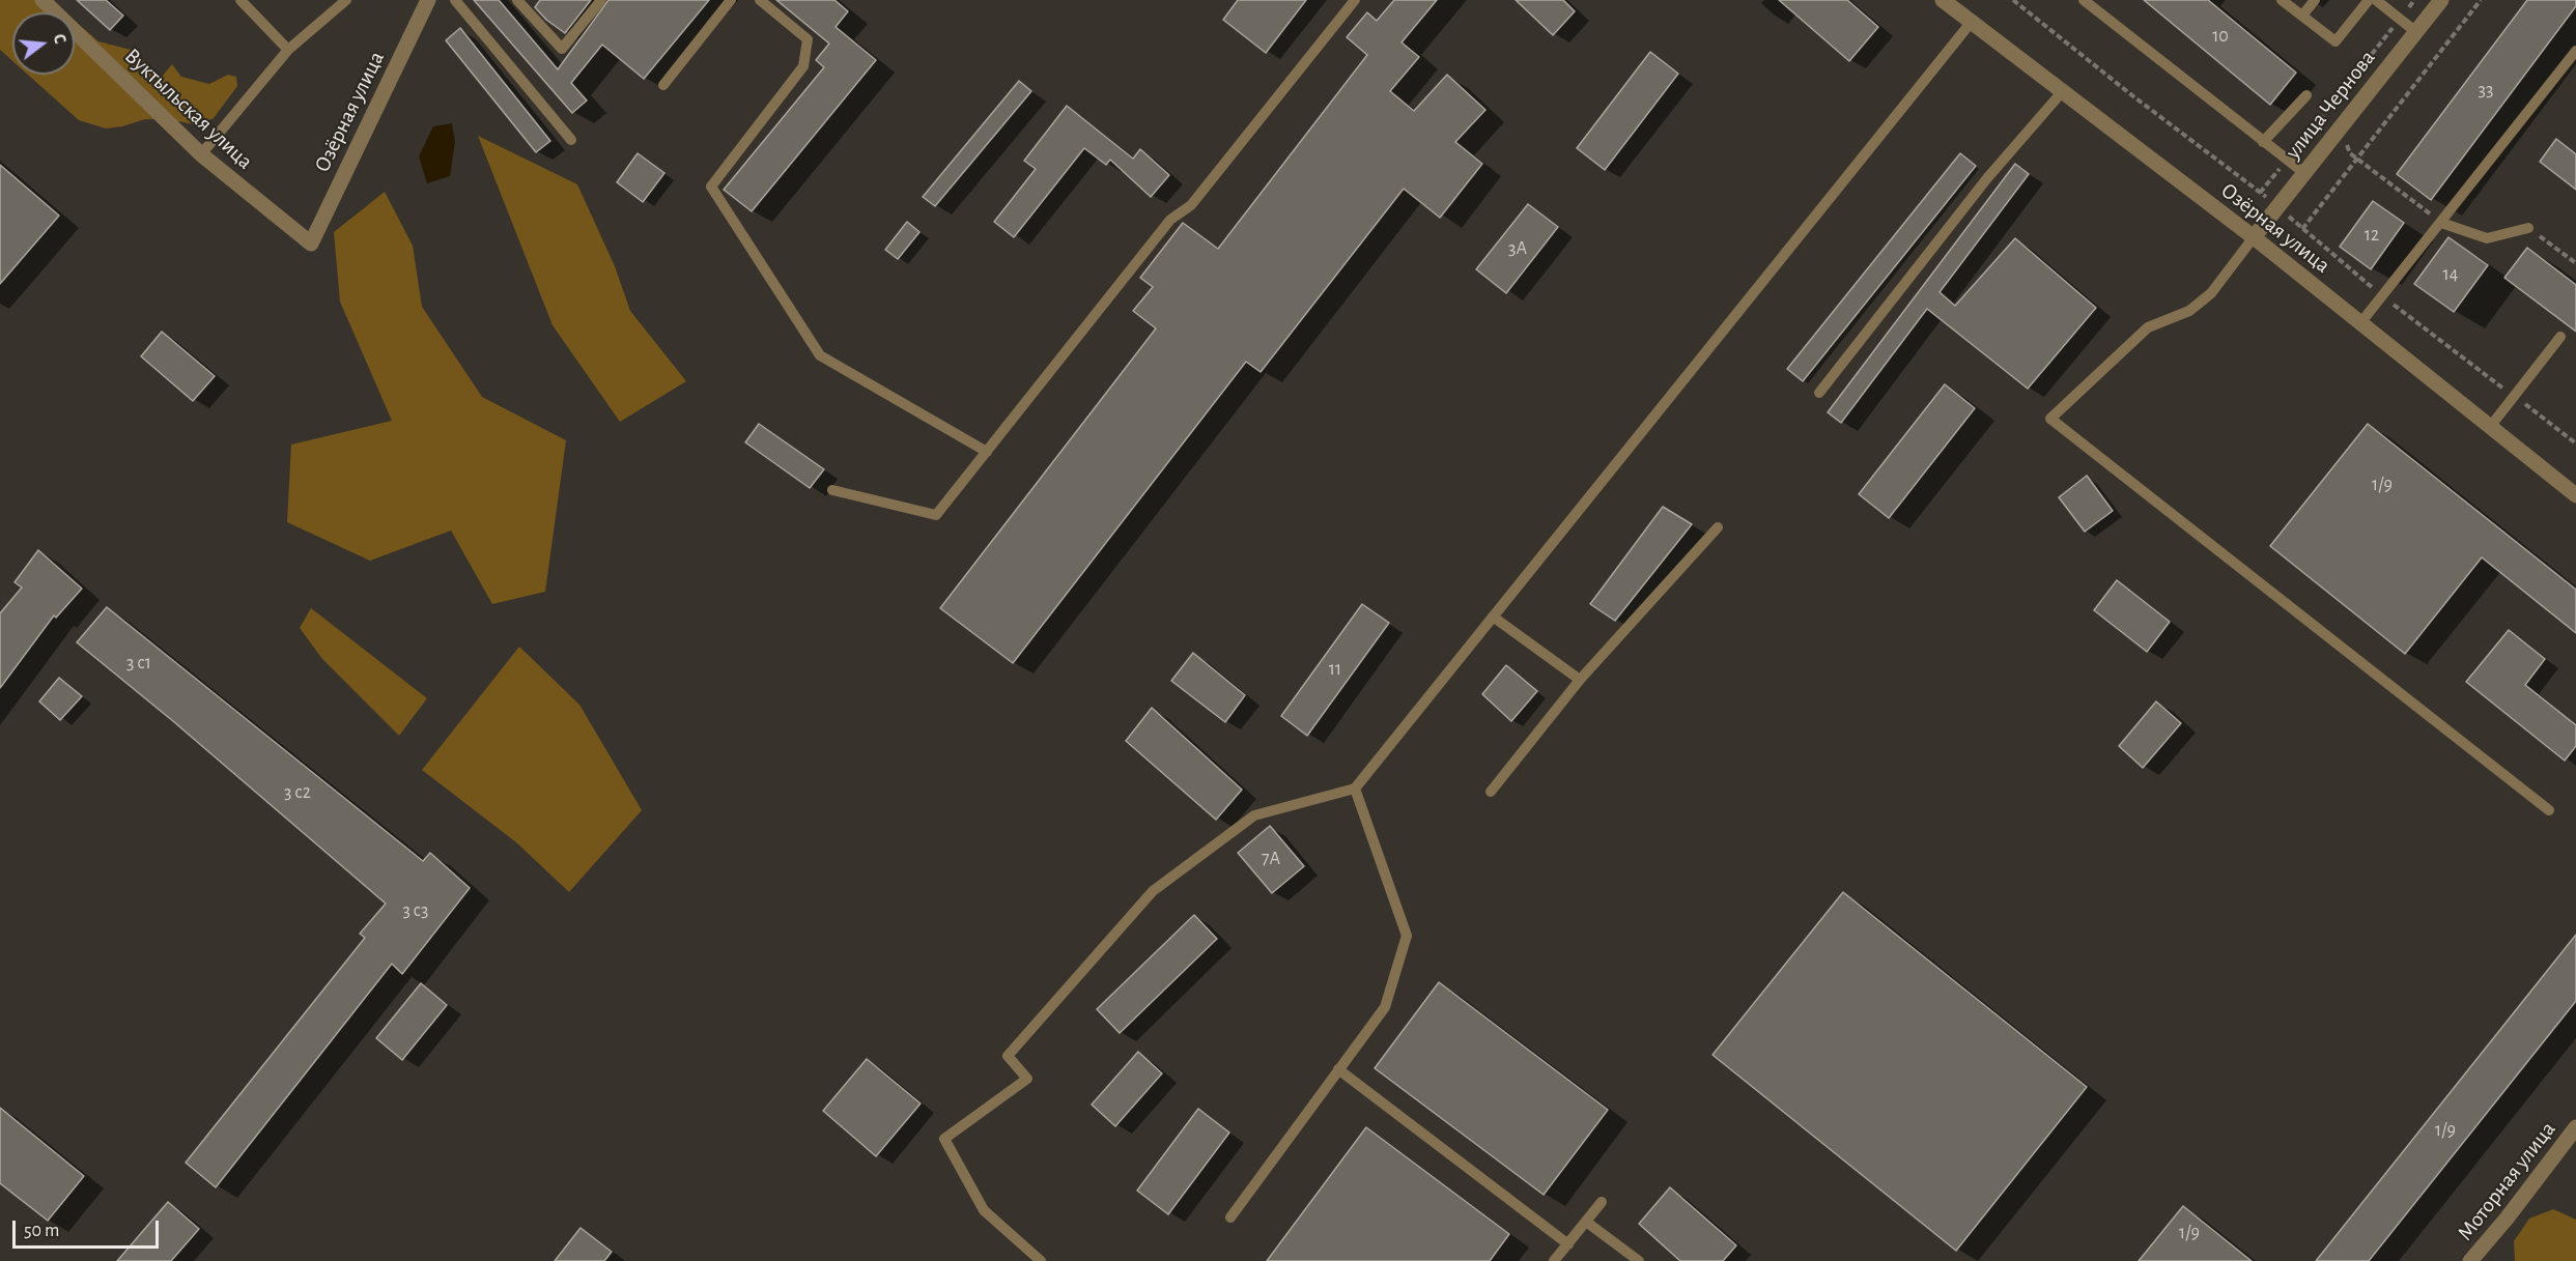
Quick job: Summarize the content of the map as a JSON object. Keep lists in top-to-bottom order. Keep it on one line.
{"streets":{"street":["улица Чернова","Вуктыльская улица","Озёрная улица","Моторная улица"]},"crossings":[["улица Чернова","Озёрная улица"],["Вуктыльская улица","Озёрная улица"]],"house_numbers":["10","33","12","3А","14","1/9","3 с1","11","3 с2","7А","3 с3","1/9","1/9"],"scale_bar":"50 m","north":"right"}
